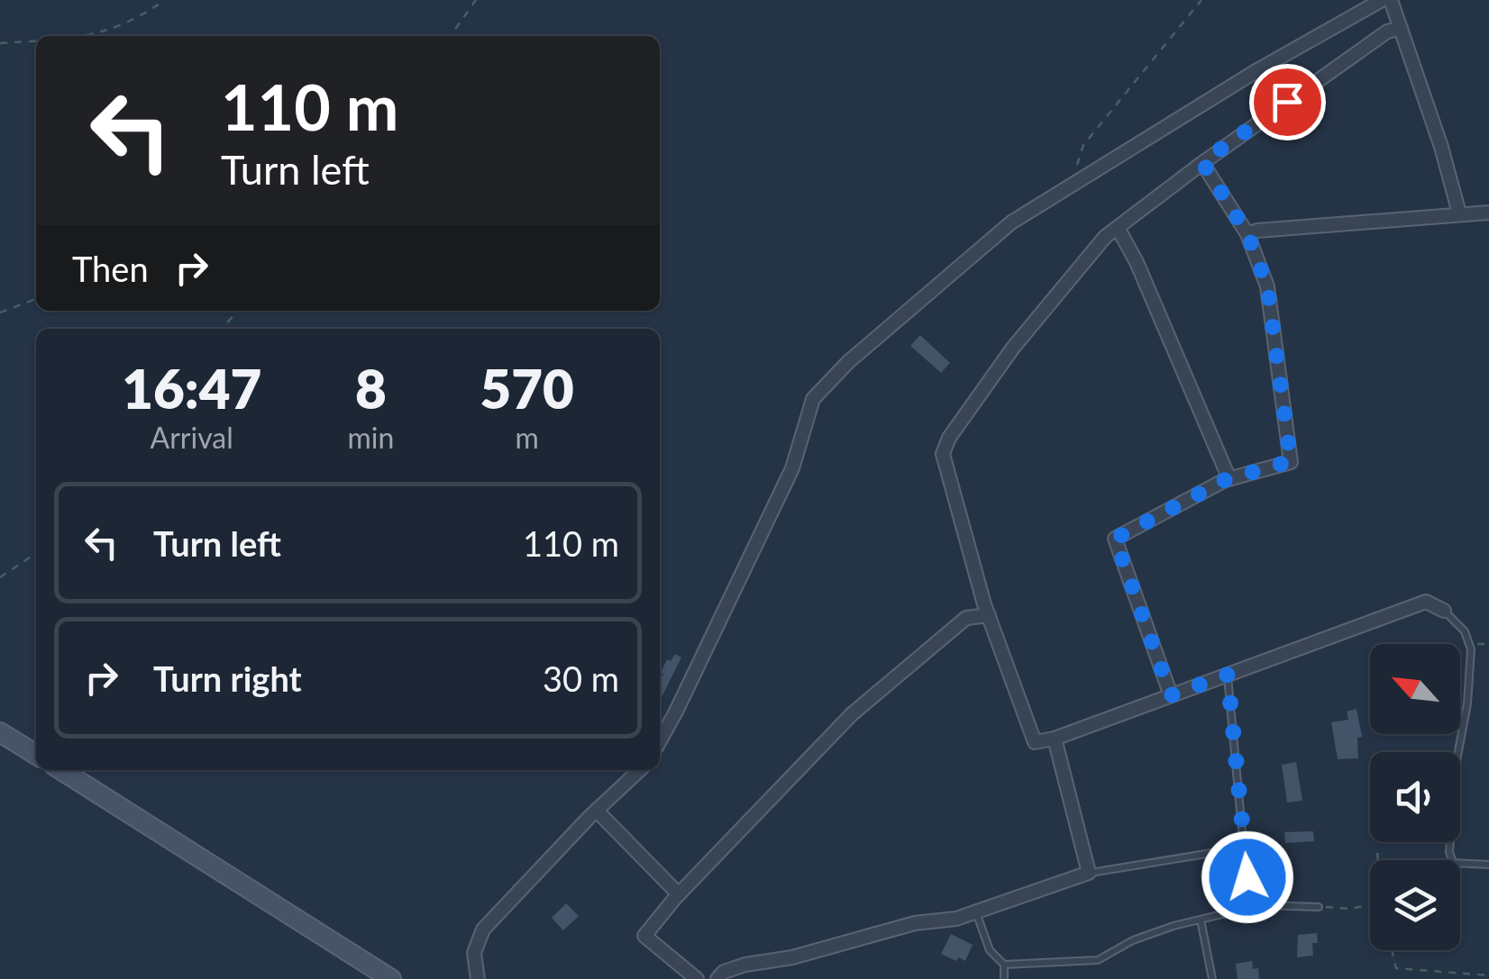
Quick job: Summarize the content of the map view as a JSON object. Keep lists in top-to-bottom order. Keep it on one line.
{"north":"top left","page":{"turn":["110 m","Turn left"],"then":"Then","eta":["16:47","Arrival","8","min","570","m"],"list":[{"name":"Turn left","value":"110 m"},{"name":"Turn right","value":"30 m"}]}}
